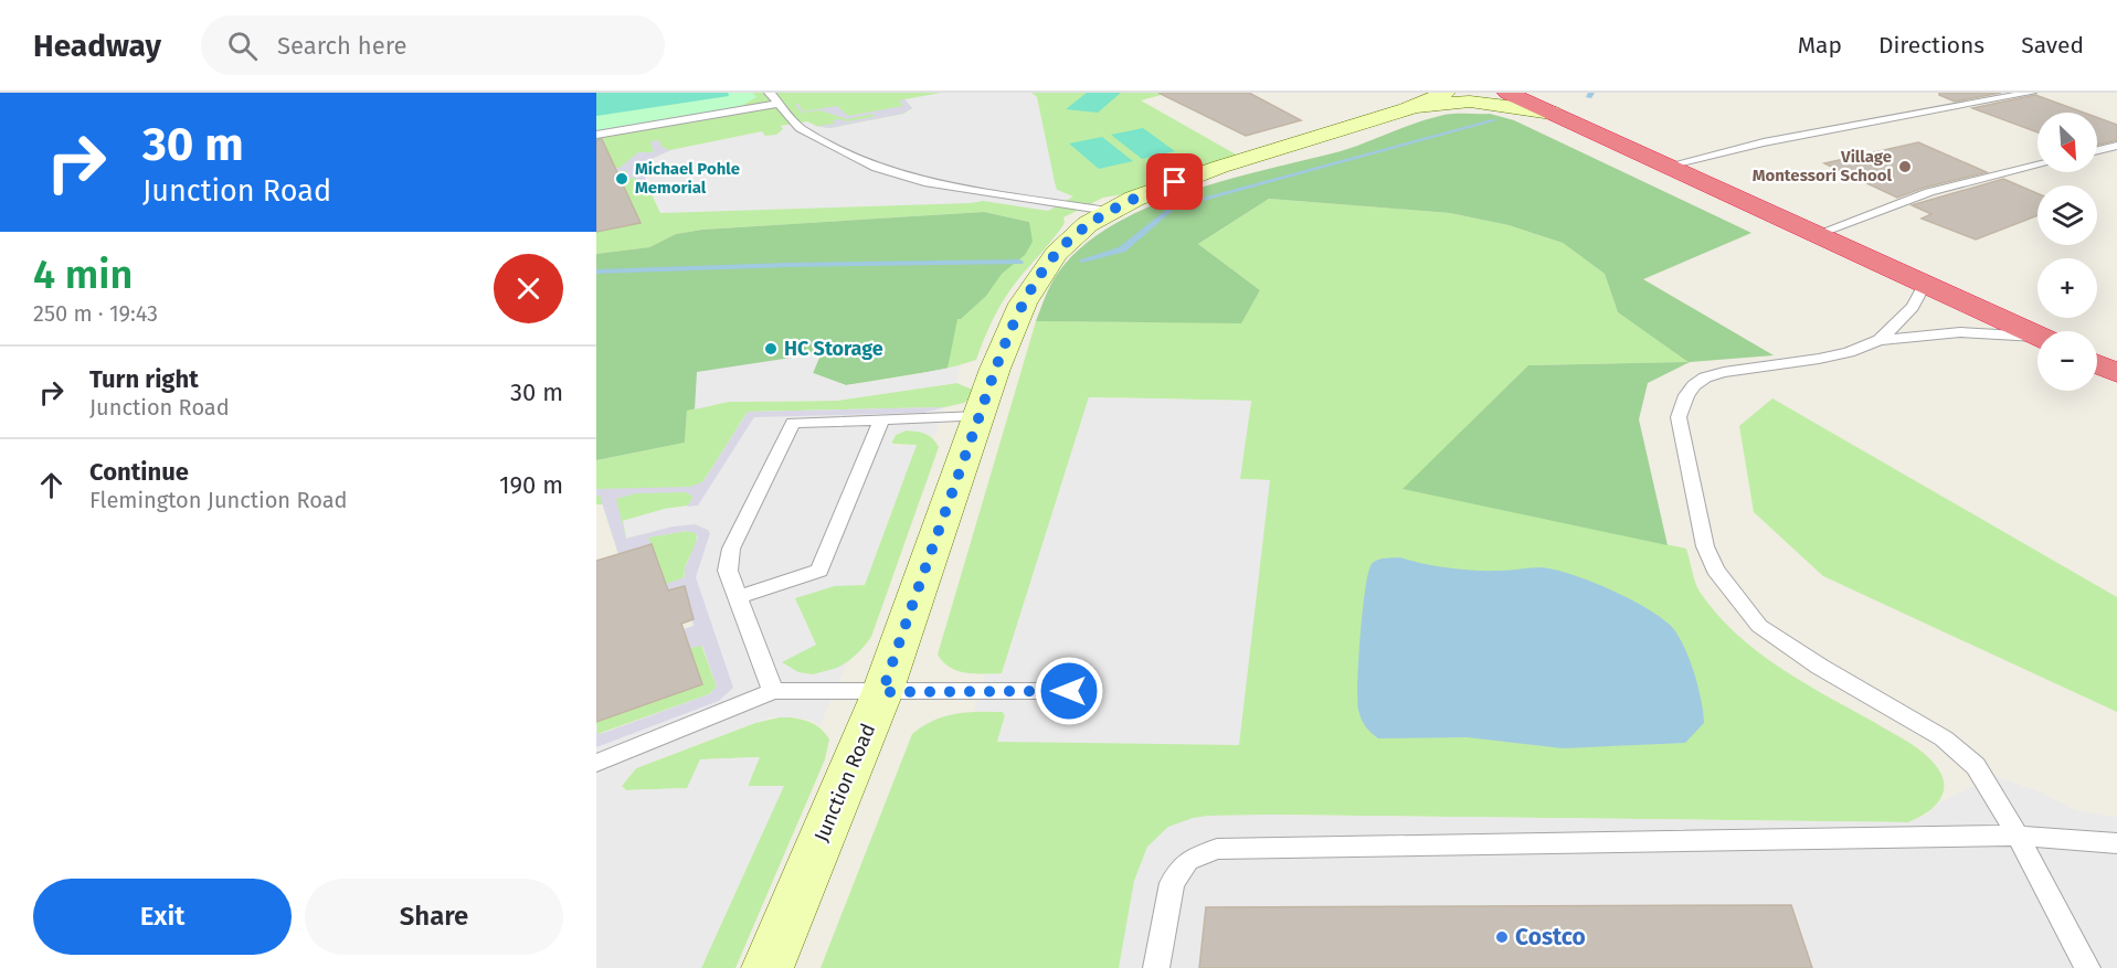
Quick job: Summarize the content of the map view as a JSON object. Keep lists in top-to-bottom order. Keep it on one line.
{"streets":{"street":["Junction Road"]},"places":["Village Montessori School","Michael Pohle Memorial","HC Storage","Costco"],"north":"bottom right","page":{"header":"Headway","search":"Search here","nav":["Map","Directions","Saved"],"turn":["30 m","Junction Road"],"map_buttons":["+","−"],"heading":["4 min","250 m · 19:43"],"list":[{"name":"Turn right","note":"Junction Road","value":"30 m"},{"name":"Continue","note":"Flemington Junction Road","value":"190 m"}],"buttons":["Exit","Share"]}}
